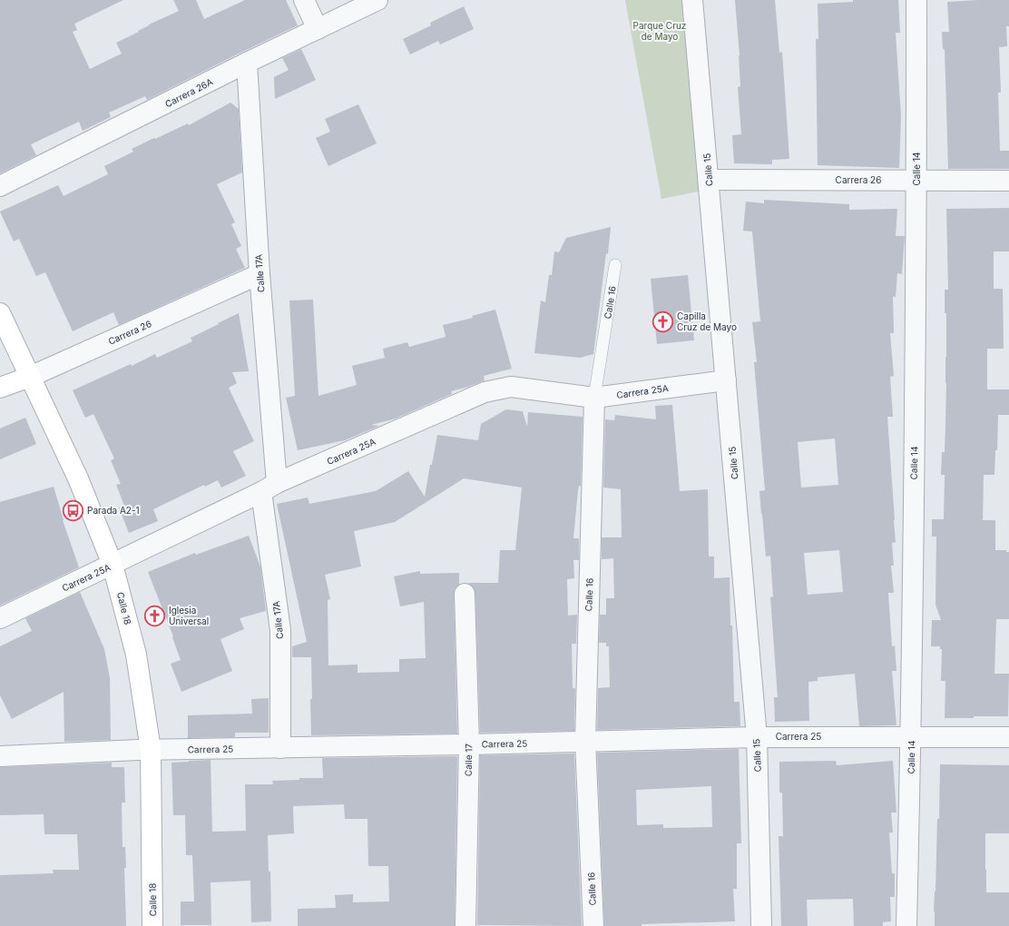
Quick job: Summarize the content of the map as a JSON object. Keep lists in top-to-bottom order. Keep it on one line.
{"streets":{"main road":["Carrera 26","Calle 18"],"street":["Carrera 26A","Calle 14","Calle 15","Calle 17A","Calle 16","Carrera 25A","Carrera 25","Calle 17"]},"crossings":[["Carrera 26A","Calle 17A"],["Calle 14","Carrera 26"],["Calle 14","Carrera 25"],["Calle 15","Carrera 26"],["Calle 15","Carrera 25A"],["Calle 15","Carrera 25"],["Carrera 26","Calle 17A"],["Carrera 26","Calle 18"],["Calle 17A","Carrera 25A"],["Calle 17A","Carrera 25"],["Calle 16","Carrera 25A"],["Calle 16","Carrera 25"],["Carrera 25A","Calle 18"],["Calle 18","Carrera 25"],["Carrera 25","Calle 17"]],"parks":["Parque Cruz de Mayo"],"places":{"church":["Capilla Cruz de Mayo","Iglesia Universal"],"bus stop":["Parada A2-1"]}}
